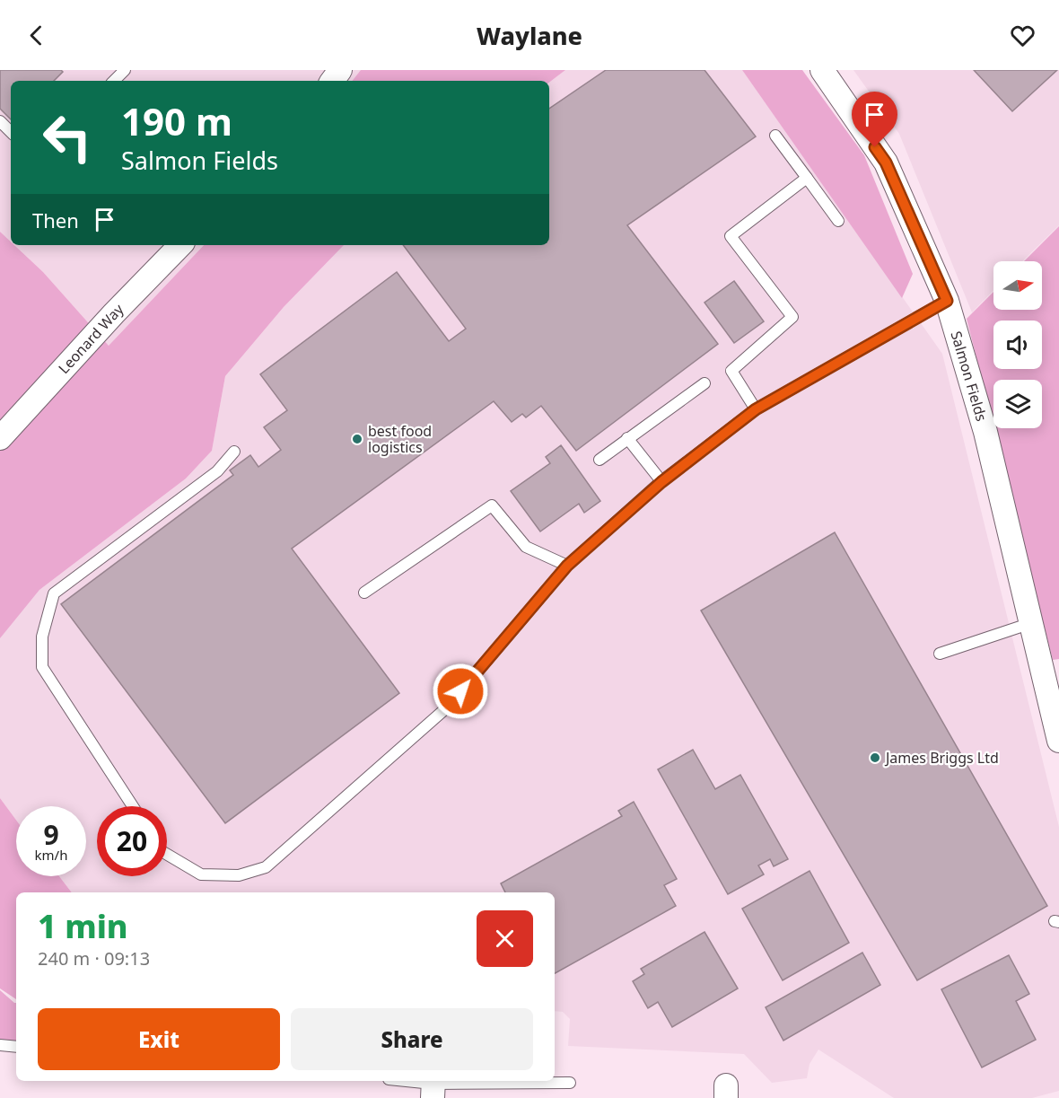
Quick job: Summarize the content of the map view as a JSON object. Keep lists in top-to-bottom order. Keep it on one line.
{"streets":{"street":["Leonard Way","Salmon Fields"]},"places":["best food logistics","James Briggs Ltd"],"north":"right","page":{"header":"Waylane","turn":["190 m","Salmon Fields"],"then":"Then","speed":"9 km/h","limit":"20","heading":["1 min","240 m · 09:13"],"buttons":["Exit","Share"]}}
